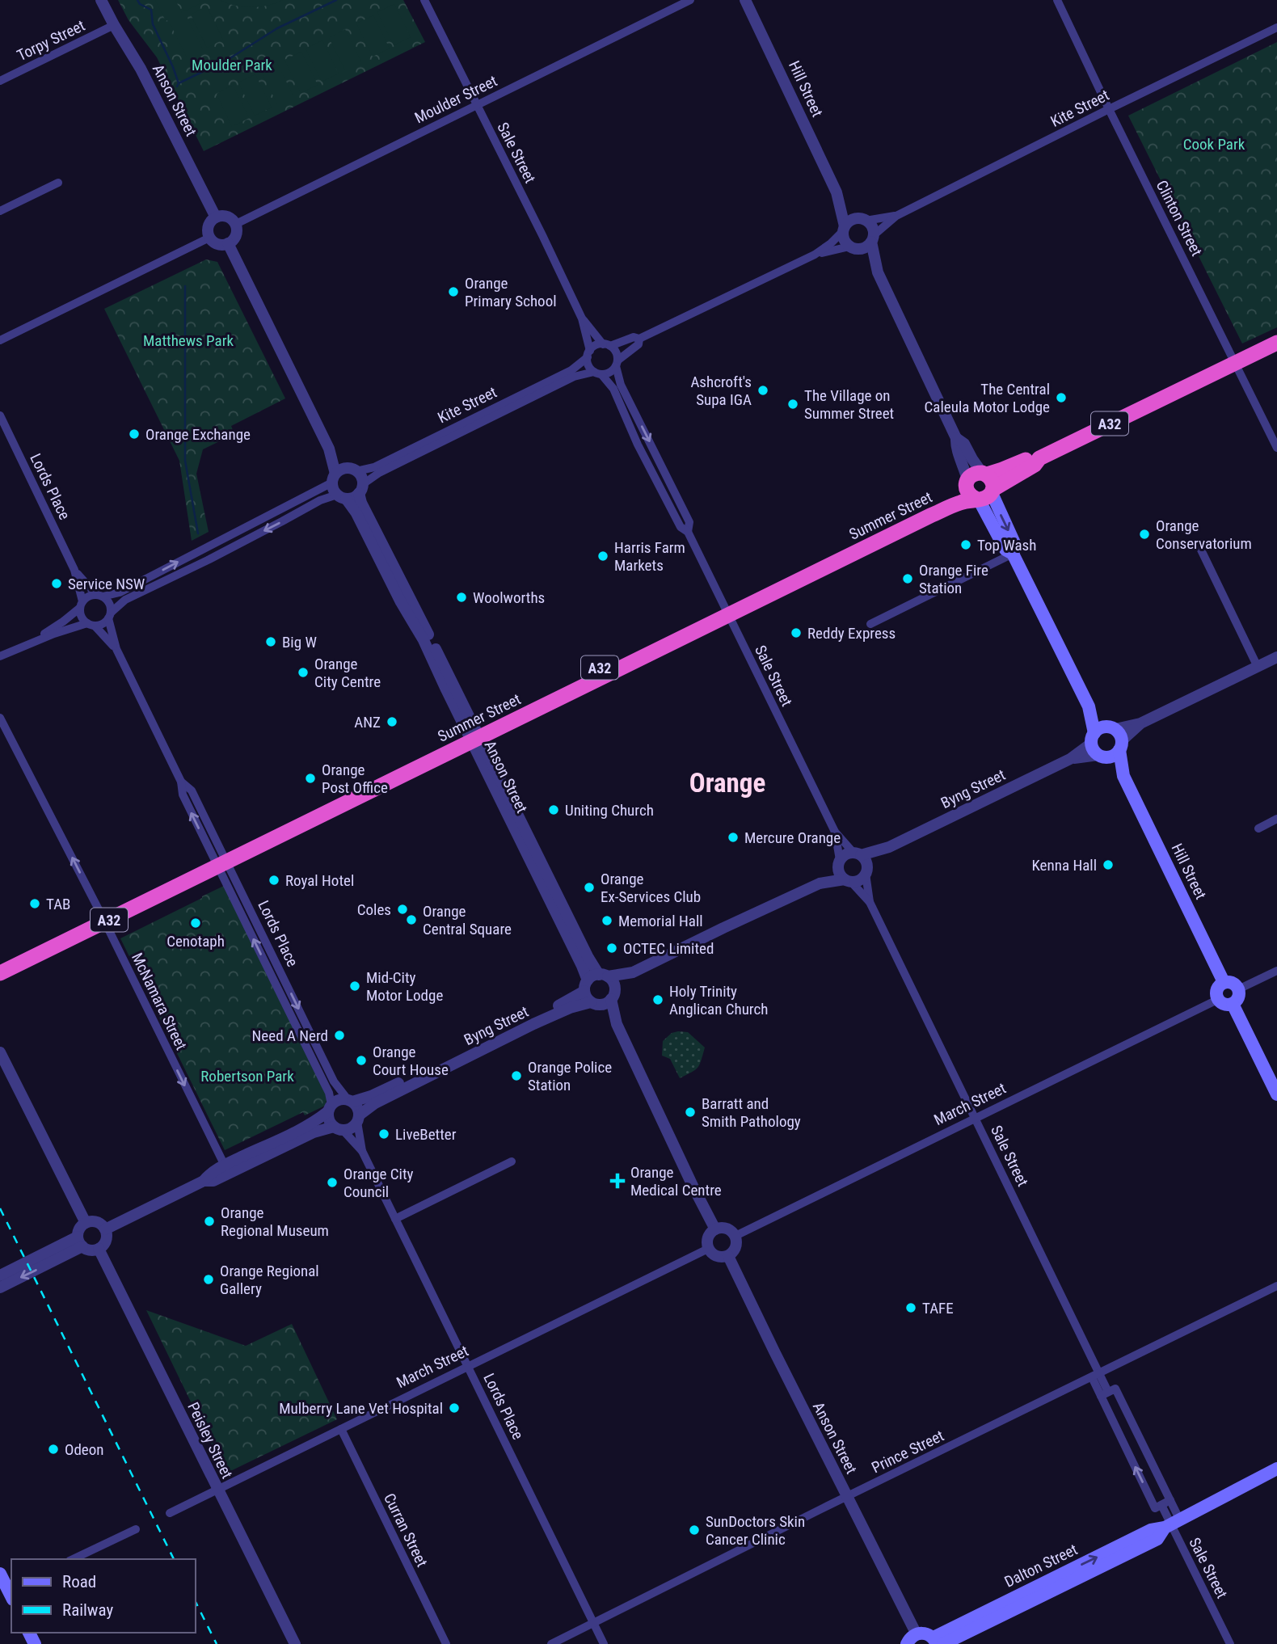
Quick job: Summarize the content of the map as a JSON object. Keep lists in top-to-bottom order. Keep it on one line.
{"streets":{"highway":["A32","Summer Street"],"main road":["Hill Street","Dalton Street"],"street":["Torpy Street","Moulder Street","Anson Street","Kite Street","Sale Street","Clinton Street","Lords Place","Byng Street","McNamara Street","March Street","Peisley Street","Prince Street","Curran Street"]},"crossings":[["Torpy Street","Anson Street"],["Hill Street","Kite Street"],["Hill Street","Byng Street"],["Hill Street","March Street"],["Moulder Street","Anson Street"],["Moulder Street","Sale Street"],["Anson Street","Kite Street"],["Anson Street","Summer Street"],["Anson Street","Byng Street"],["Anson Street","March Street"],["Anson Street","Prince Street"],["Kite Street","Sale Street"],["Kite Street","Clinton Street"],["Sale Street","Summer Street"],["Sale Street","Byng Street"],["Sale Street","March Street"],["Sale Street","Prince Street"],["Sale Street","Dalton Street"],["Clinton Street","Summer Street"],["A32","Summer Street"],["Lords Place","Summer Street"],["Lords Place","Byng Street"],["Lords Place","March Street"],["Lords Place","Prince Street"],["Summer Street","McNamara Street"],["March Street","Peisley Street"],["March Street","Curran Street"]],"districts":["Orange"],"parks":["Moulder Park","Cook Park","Matthews Park","Robertson Park"],"places":{"other":["Orange Primary School","Ashcroft's Supa IGA","The Central Caleula Motor Lodge","The Village on Summer Street","Orange Exchange","Orange Conservatorium","Top Wash","Harris Farm Markets","Orange Fire Station","Service NSW","Woolworths","Reddy Express","Big W","Orange City Centre","ANZ","Orange Post Office","Uniting Church","Mercure Orange","Kenna Hall","Royal Hotel","Orange Ex-Services Club","TAB","Coles","Orange Central Square","Memorial Hall","Cenotaph","OCTEC Limited","Mid-City Motor Lodge","Holy Trinity Anglican Church","Need A Nerd","Orange Court House","Orange Police Station","Barratt and Smith Pathology","LiveBetter","Orange City Council","Orange Regional Museum","Orange Regional Gallery","TAFE","Mulberry Lane Vet Hospital","Odeon","SunDoctors Skin Cancer Clinic"],"health":["Orange Medical Centre"]},"legend":["Road","Railway"]}
